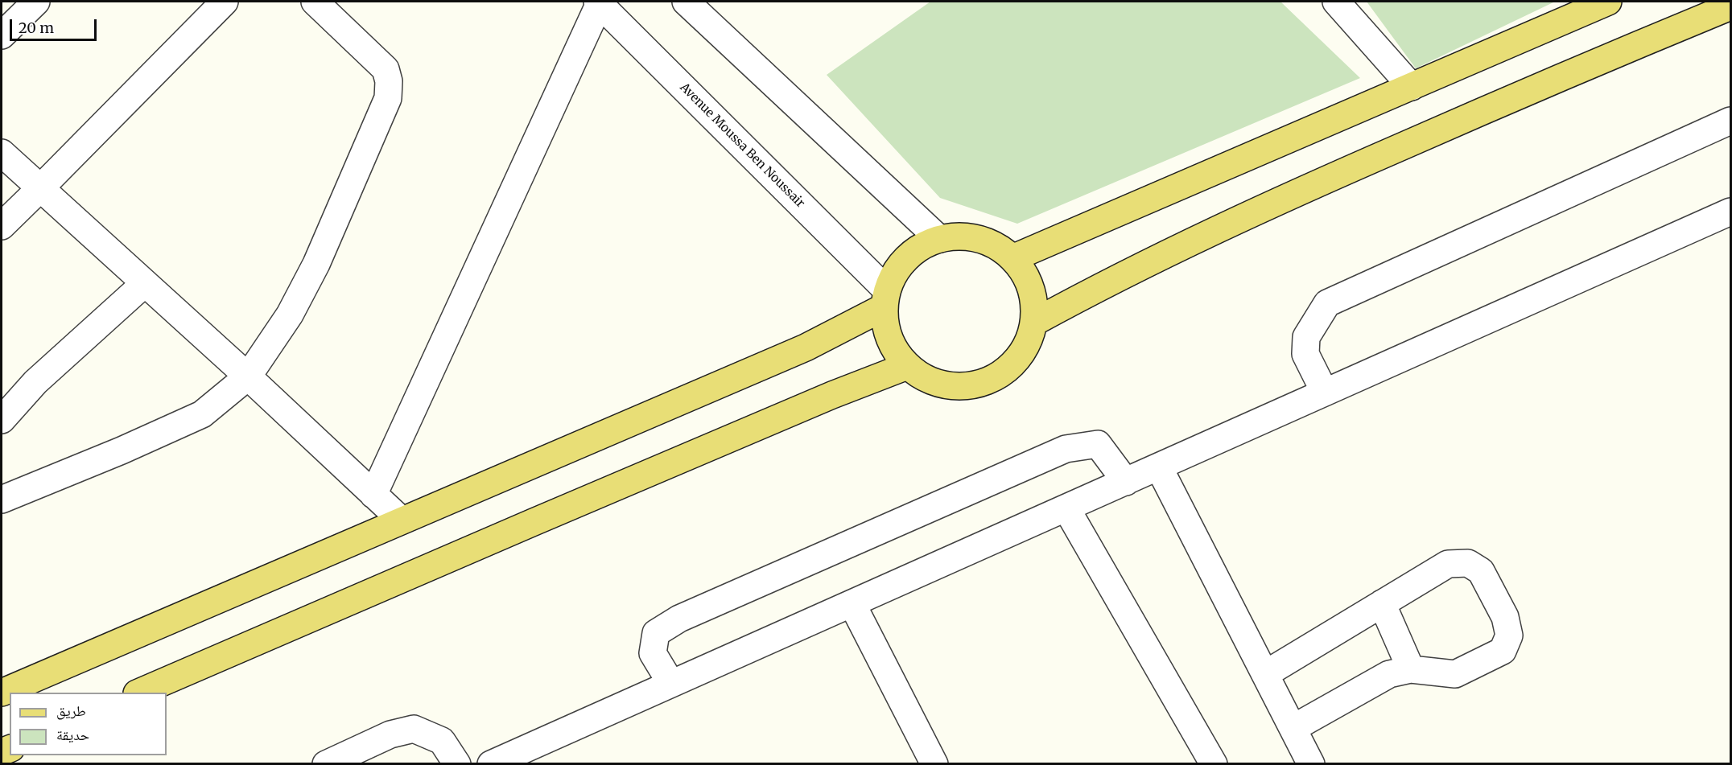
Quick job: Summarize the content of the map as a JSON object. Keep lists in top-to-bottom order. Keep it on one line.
{"streets":{"street":["Avenue Moussa Ben Noussair"]},"legend":["طريق","حديقة"],"scale_bar":"20 m"}
